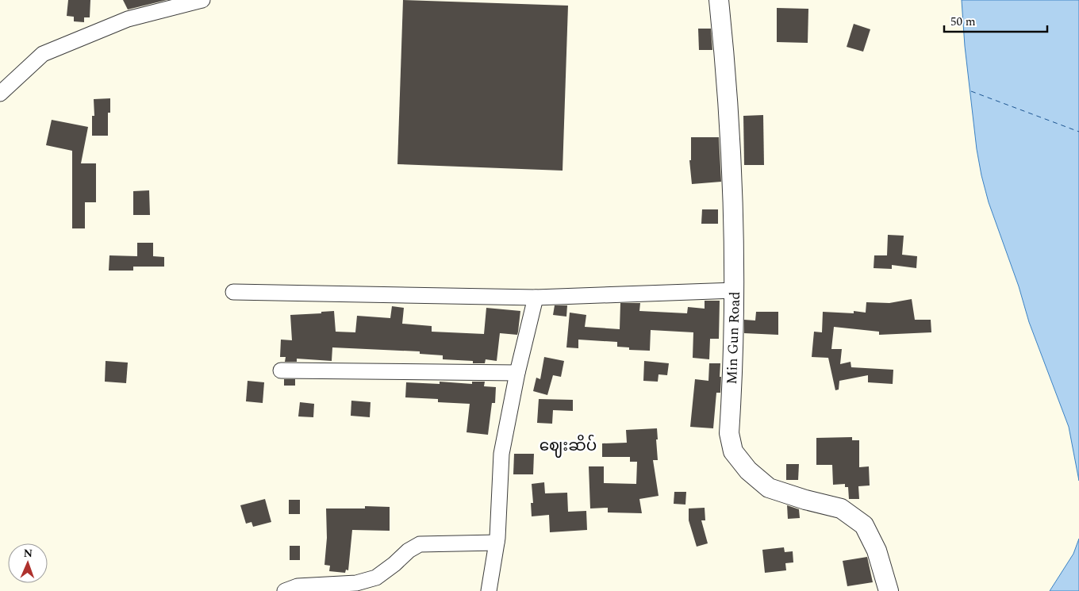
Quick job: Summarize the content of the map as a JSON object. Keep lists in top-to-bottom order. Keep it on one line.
{"streets":{"street":["Min Gun Road"]},"districts":["ဈေးဆိပ်"],"scale_bar":"50 m","north":"top"}
